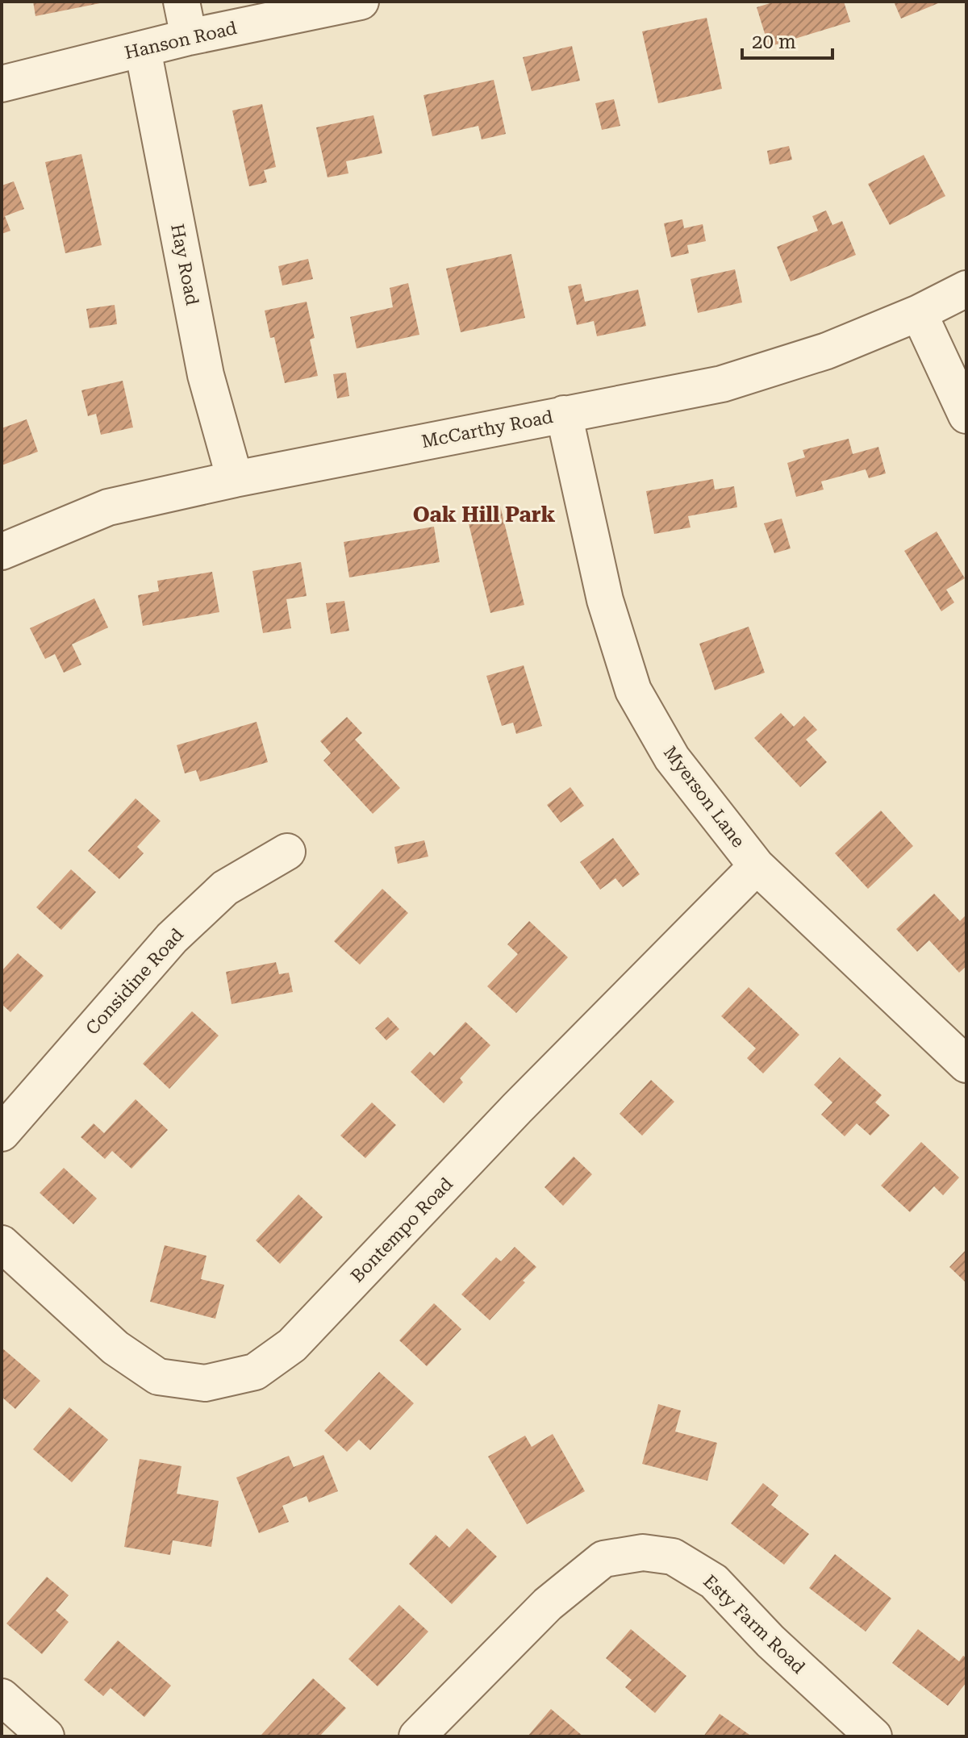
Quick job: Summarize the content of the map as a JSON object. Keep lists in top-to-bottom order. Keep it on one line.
{"streets":{"street":["Hanson Road","Hay Road","McCarthy Road","Myerson Lane","Considine Road","Bontempo Road","Esty Farm Road"]},"crossings":[["Hanson Road","Hay Road"],["Hay Road","McCarthy Road"],["McCarthy Road","Myerson Lane"],["Myerson Lane","Bontempo Road"]],"districts":["Oak Hill Park"],"scale_bar":"20 m"}
